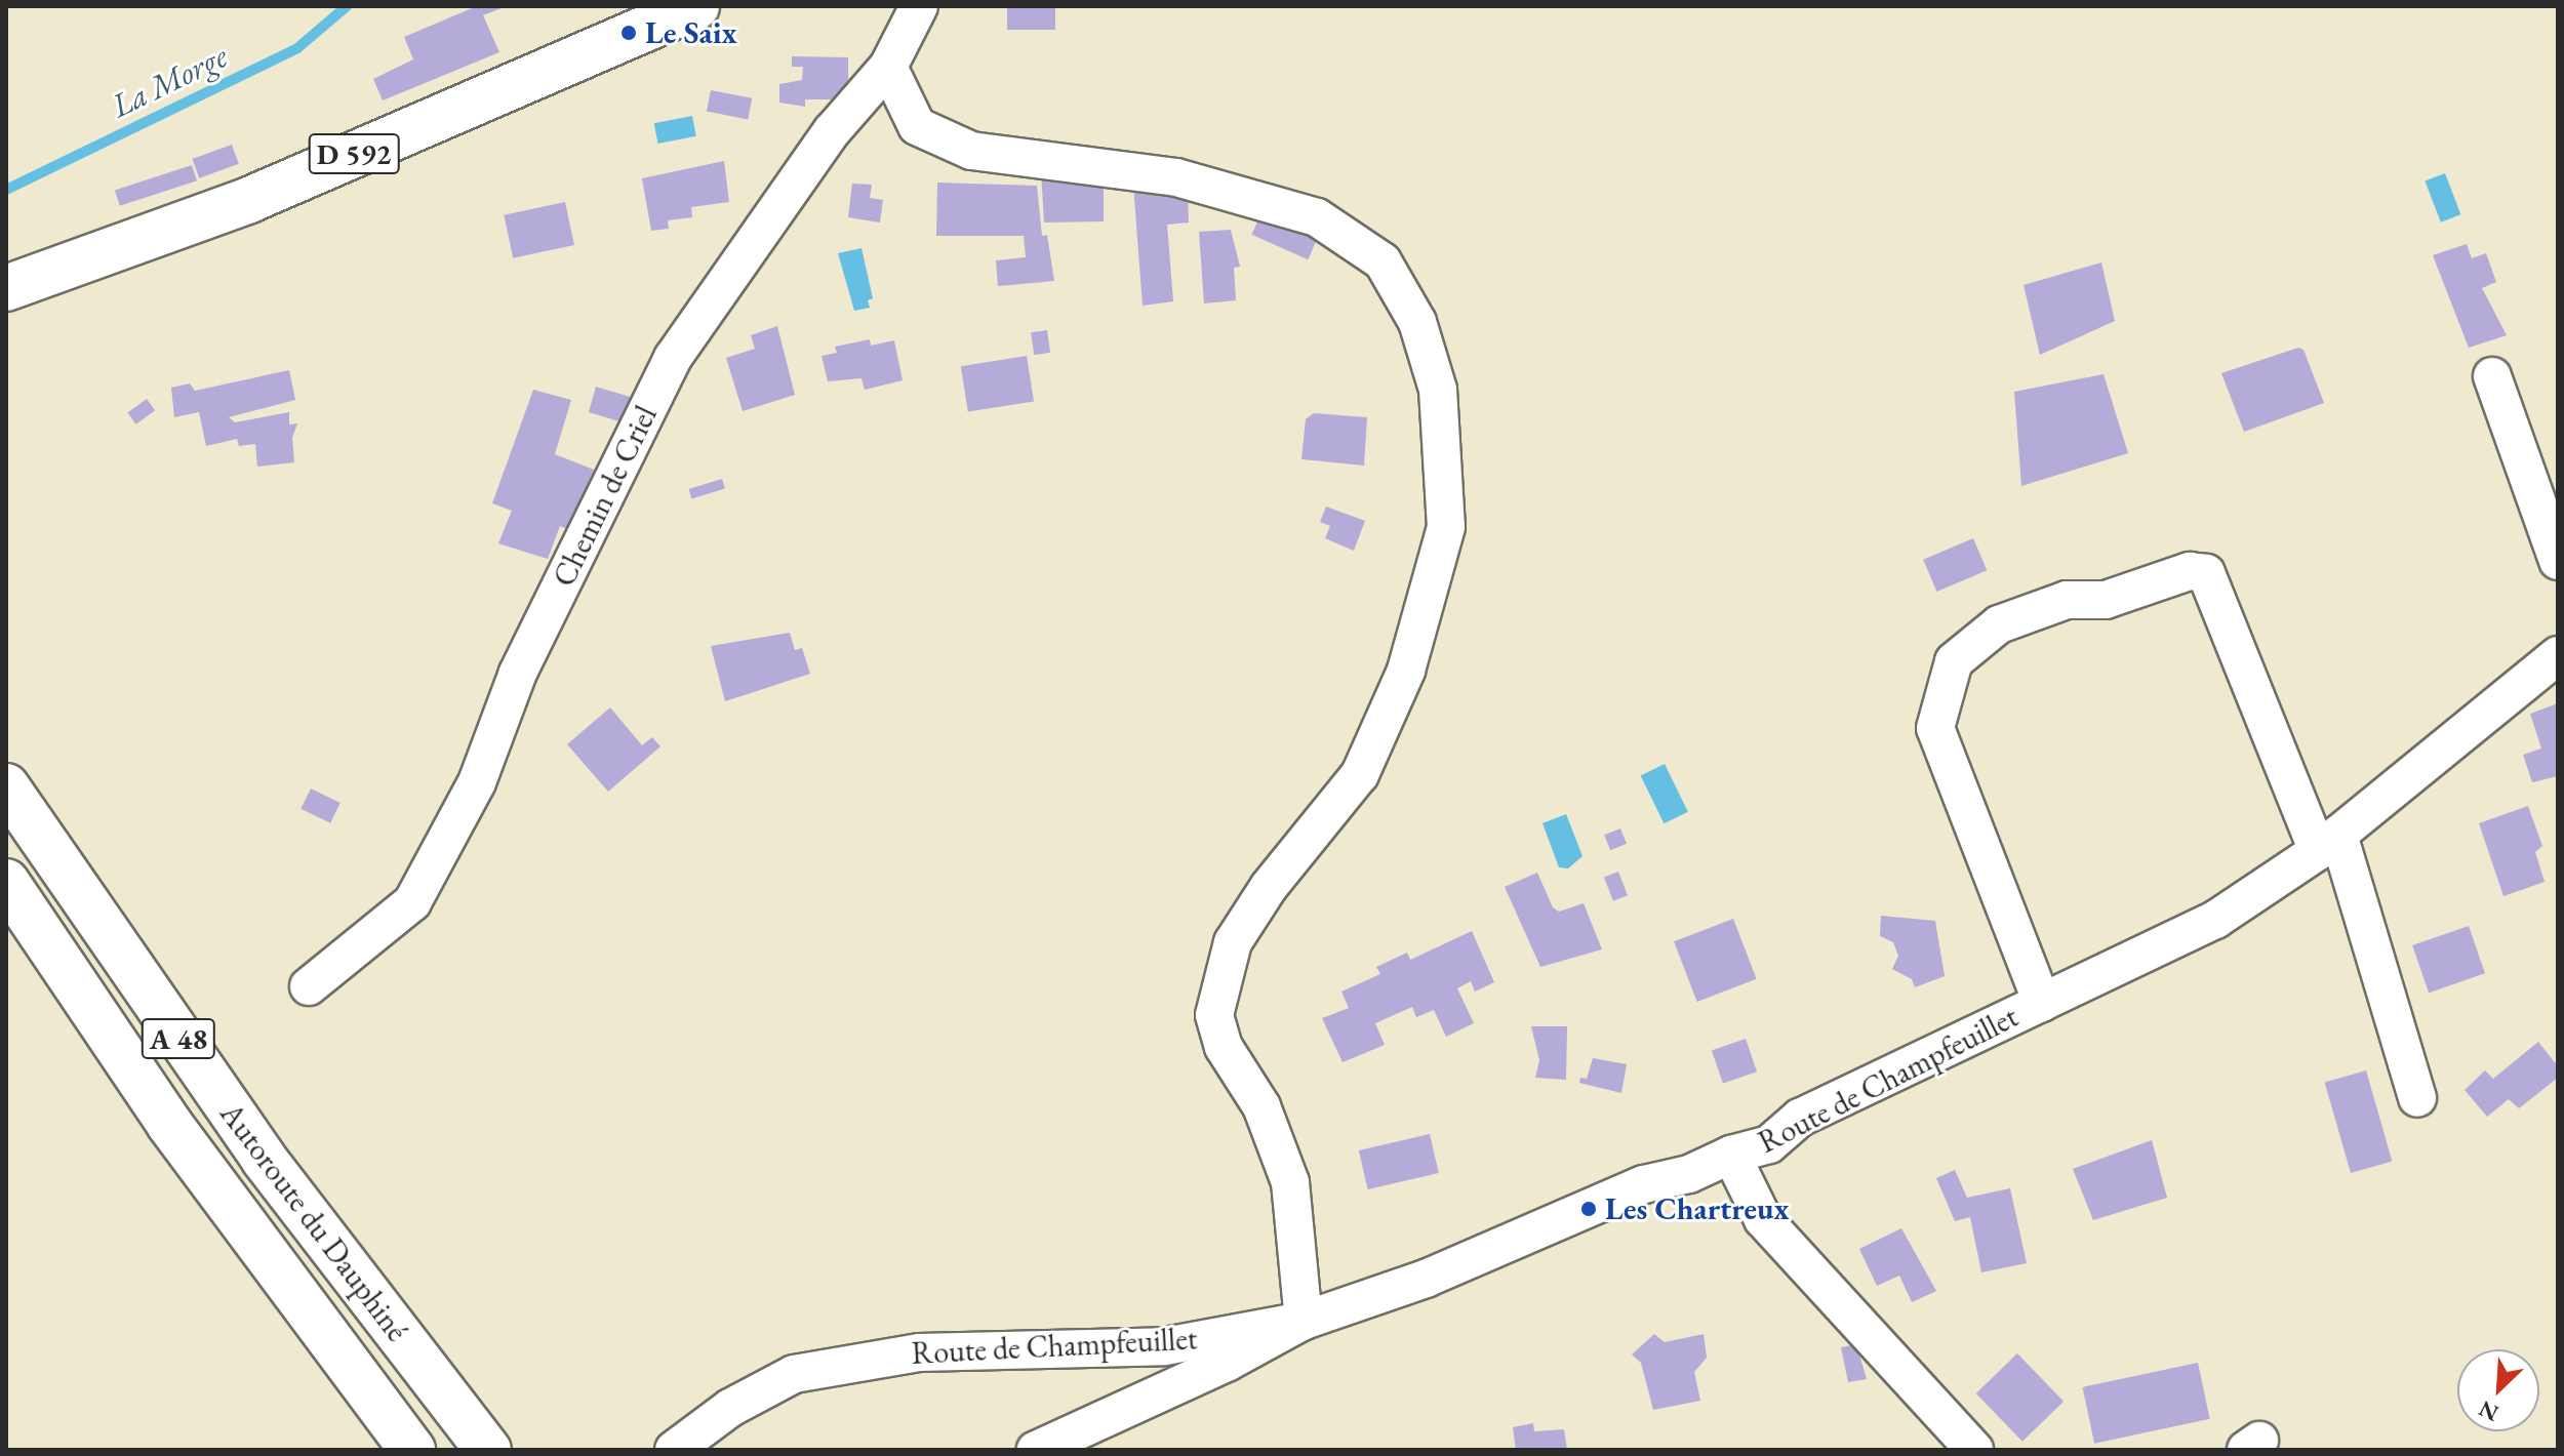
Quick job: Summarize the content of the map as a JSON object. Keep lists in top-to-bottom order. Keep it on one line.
{"streets":{"main road":["D 592","A 48","Autoroute du Dauphiné"],"street":["Chemin de Criel","Route de Champfeuillet"]},"water":["La Morge"],"places":["Le Saix","Les Chartreux"],"north":"bottom left"}
